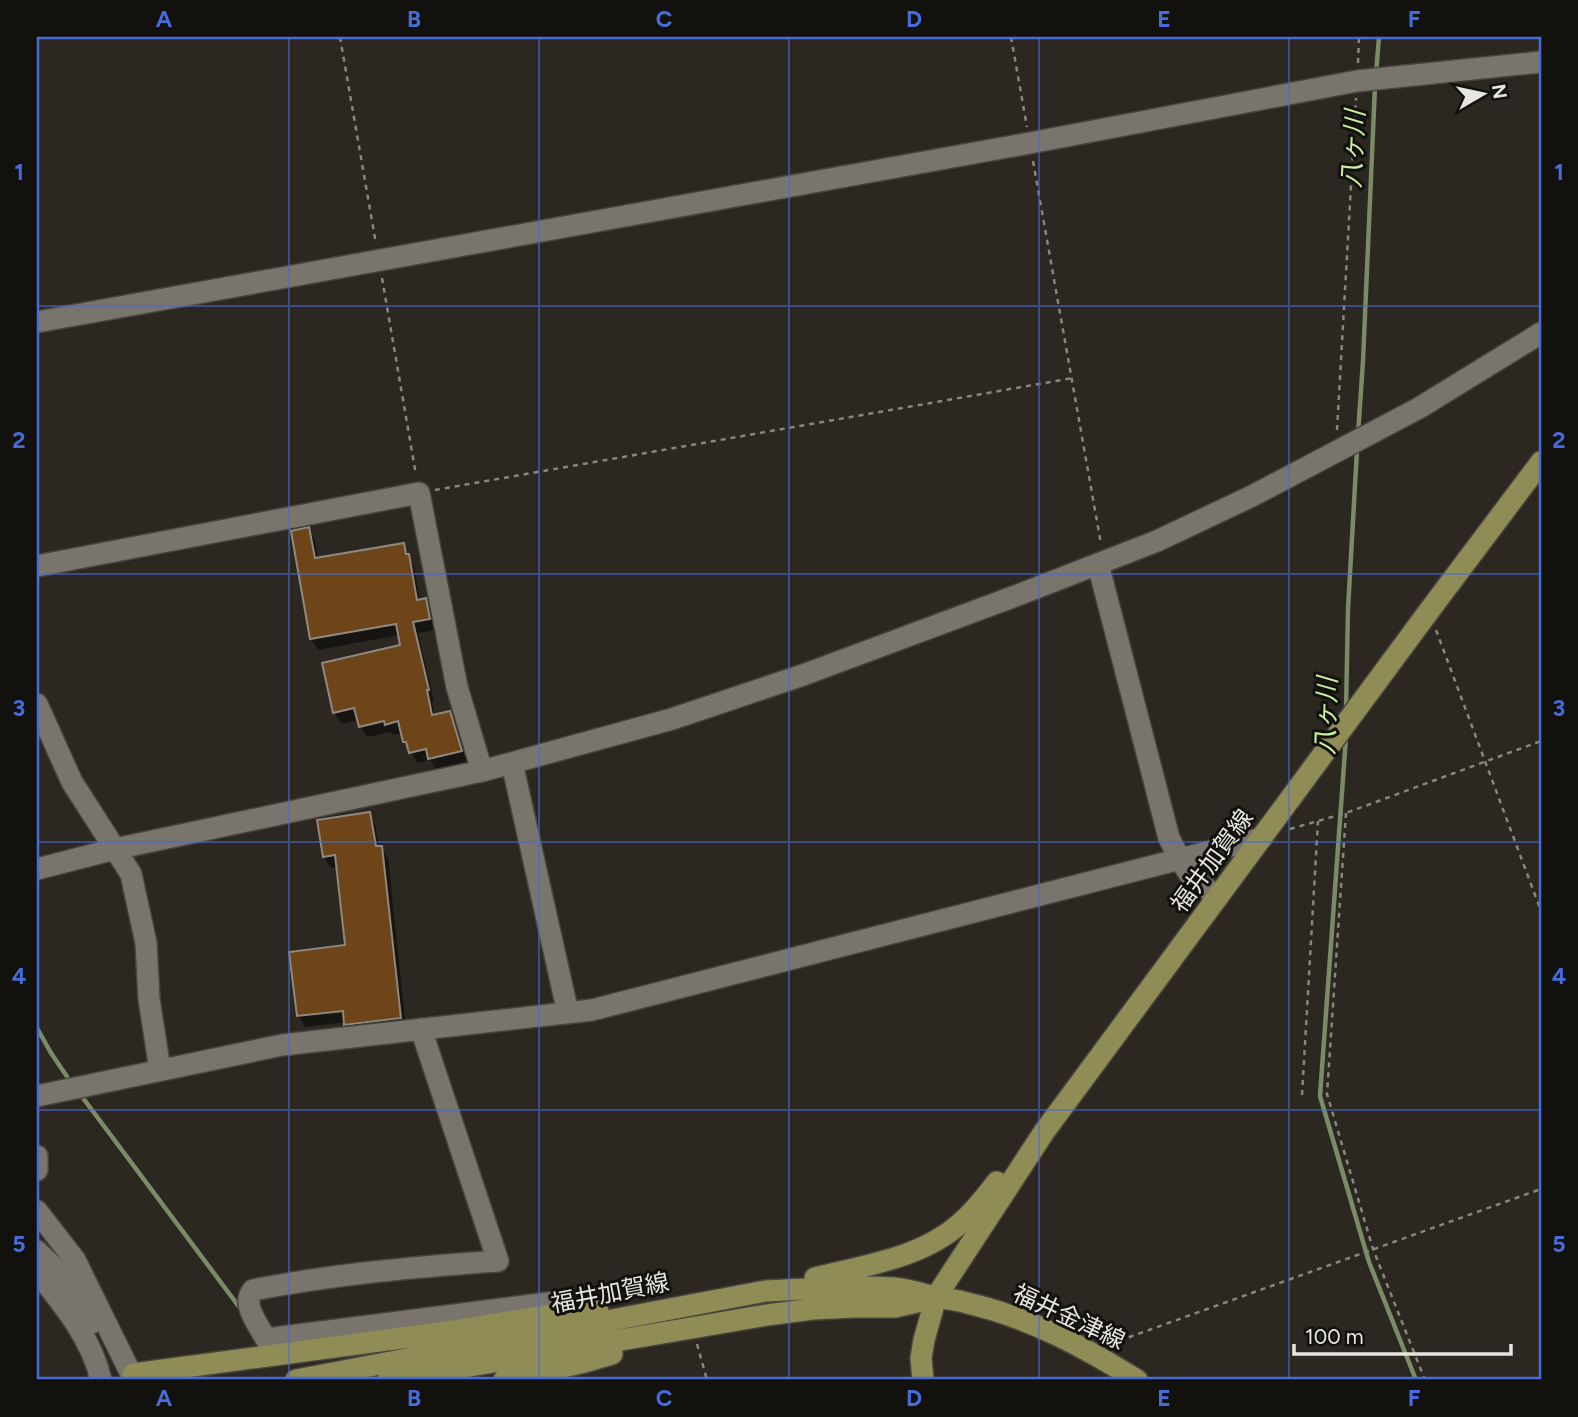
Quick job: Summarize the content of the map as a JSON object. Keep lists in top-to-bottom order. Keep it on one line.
{"streets":{"main road":["福井加賀線","福井金津線"]},"crossings":[["福井加賀線","福井金津線"]],"water":["八ヶ川"],"scale_bar":"100 m","north":"right","grid":{"columns":["A","B","C","D","E","F"],"rows":["1","2","3","4","5"]}}
